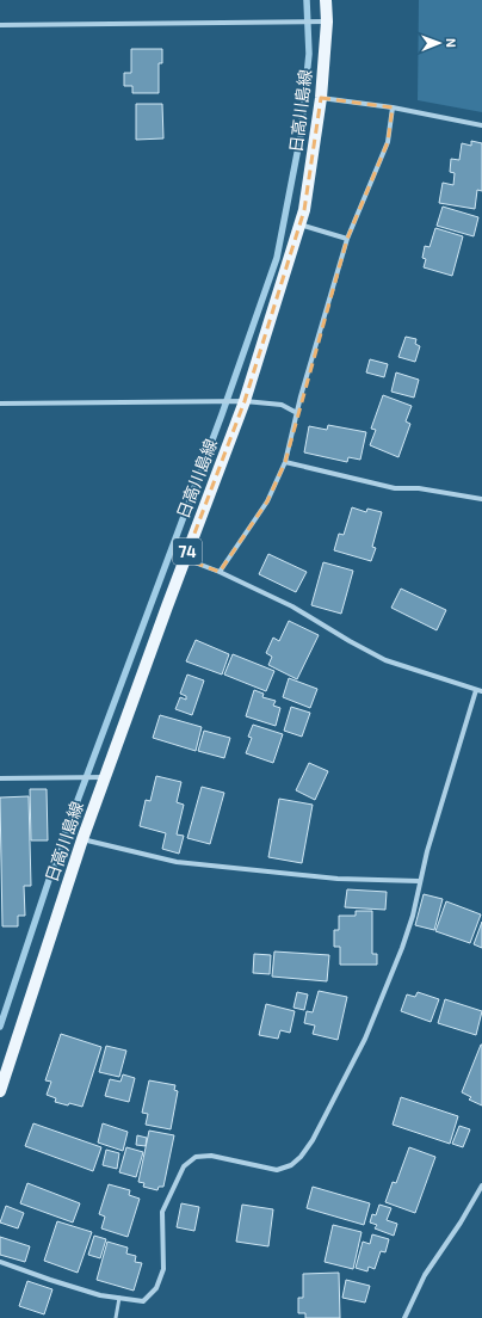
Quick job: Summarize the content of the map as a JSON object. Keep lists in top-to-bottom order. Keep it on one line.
{"streets":{"main road":["日高川島線","74"]},"north":"right"}
